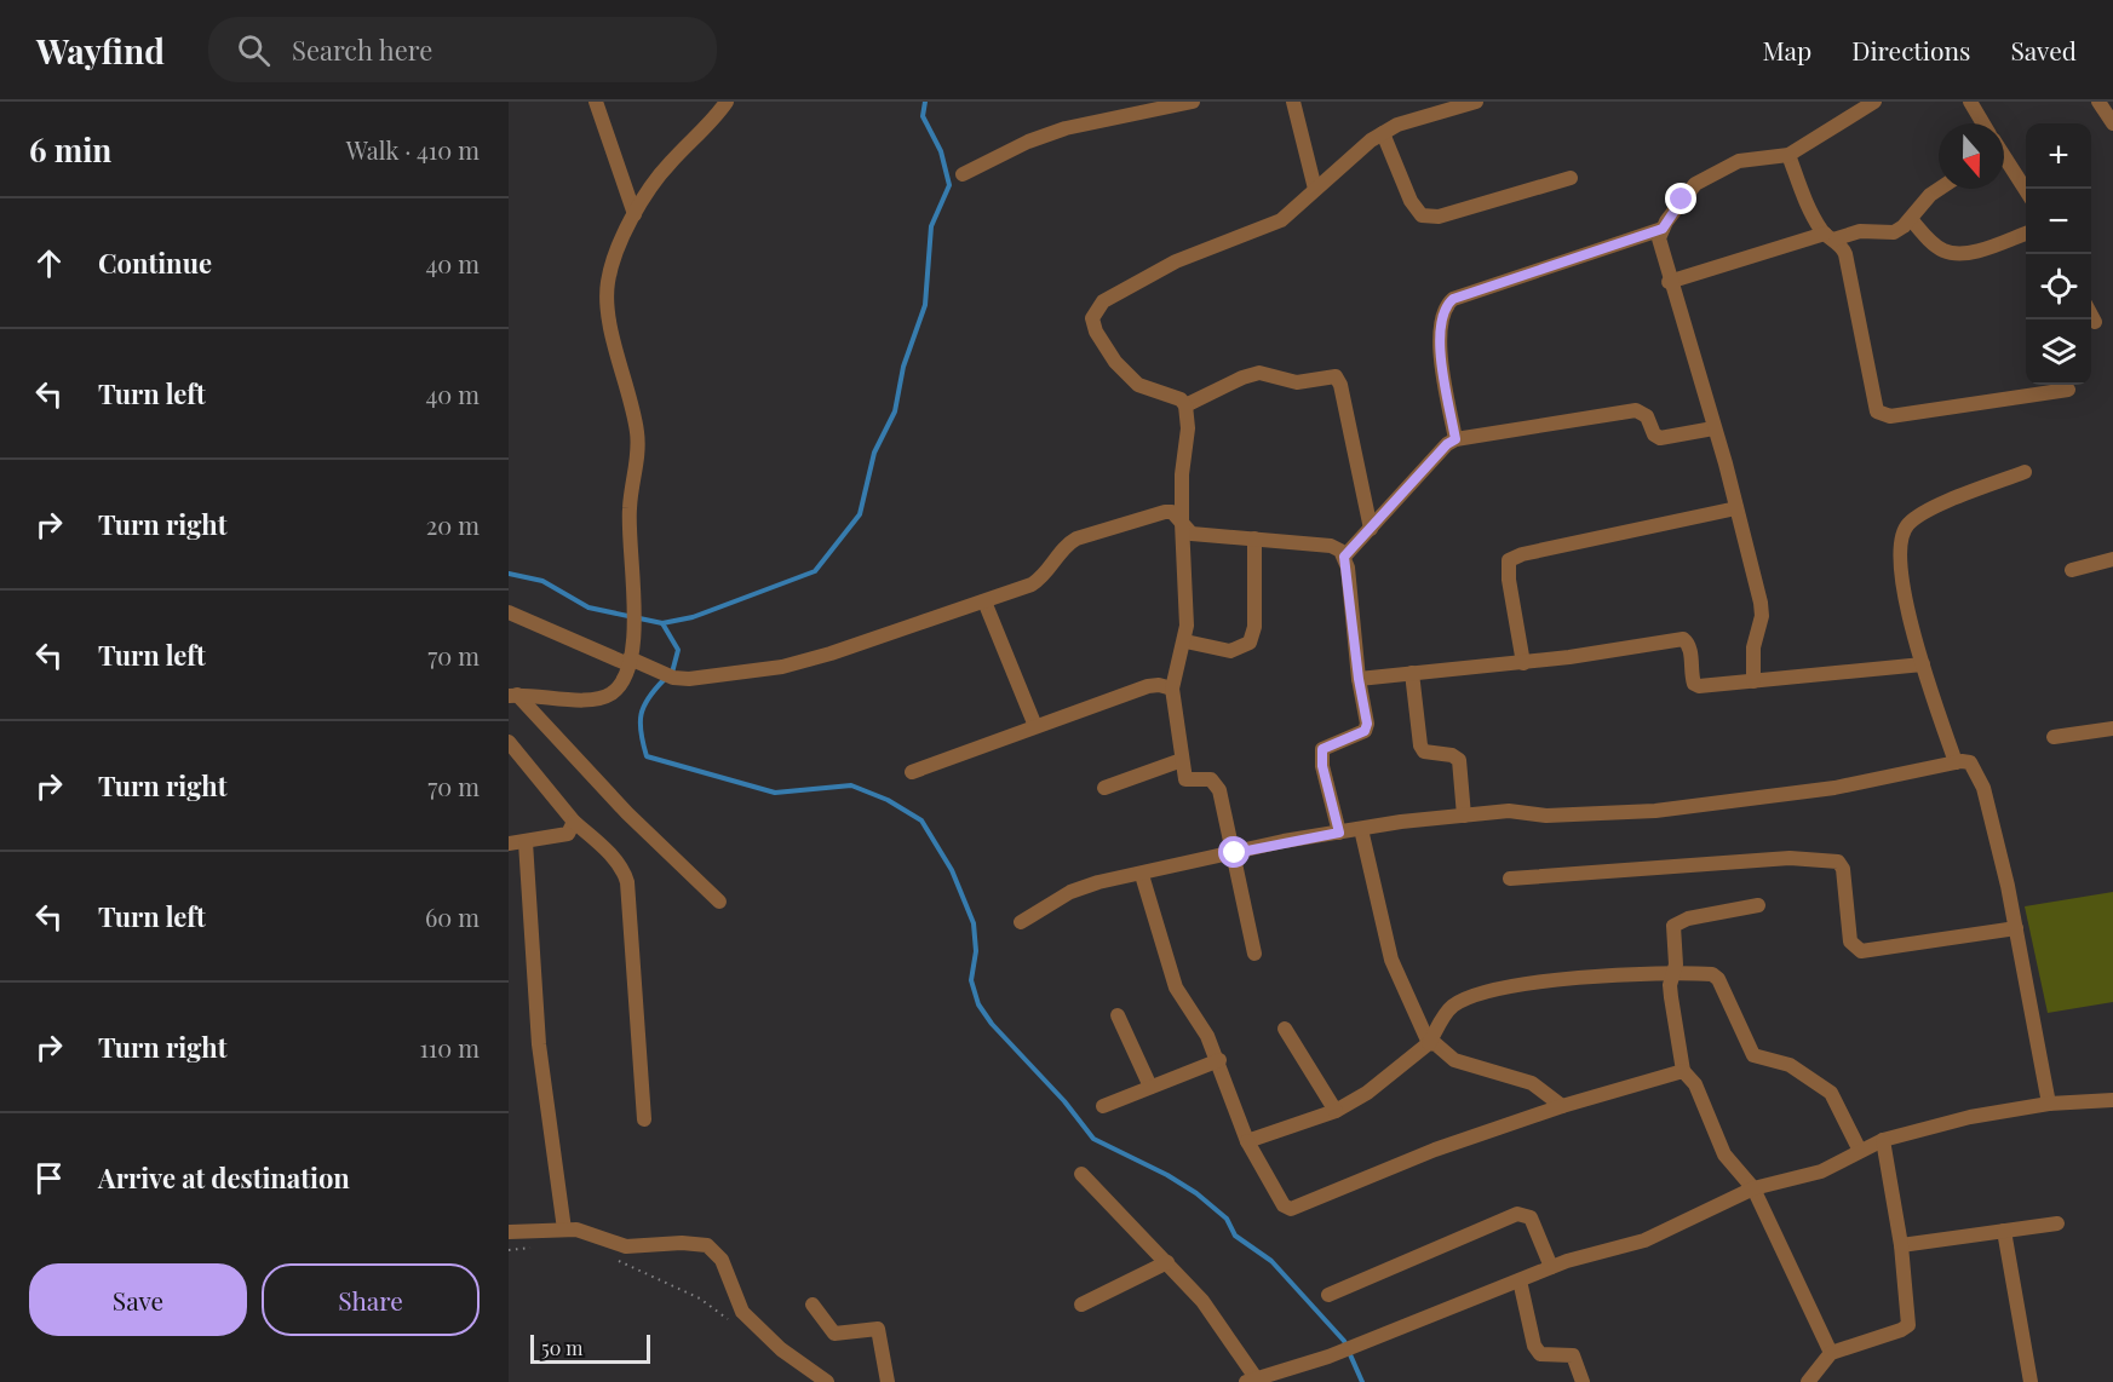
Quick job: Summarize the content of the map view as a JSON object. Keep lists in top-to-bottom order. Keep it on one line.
{"scale_bar":"50 m","north":"bottom","page":{"header":"Wayfind","search":"Search here","nav":["Map","Directions","Saved"],"heading":["6 min","Walk · 410 m"],"map_buttons":["+","−"],"list":[["Continue","40 m"],["Turn left","40 m"],["Turn right","20 m"],["Turn left","70 m"],["Turn right","70 m"],["Turn left","60 m"],["Turn right","110 m"],"Arrive at destination"],"buttons":["Save","Share"],"scale":"50 m"}}
